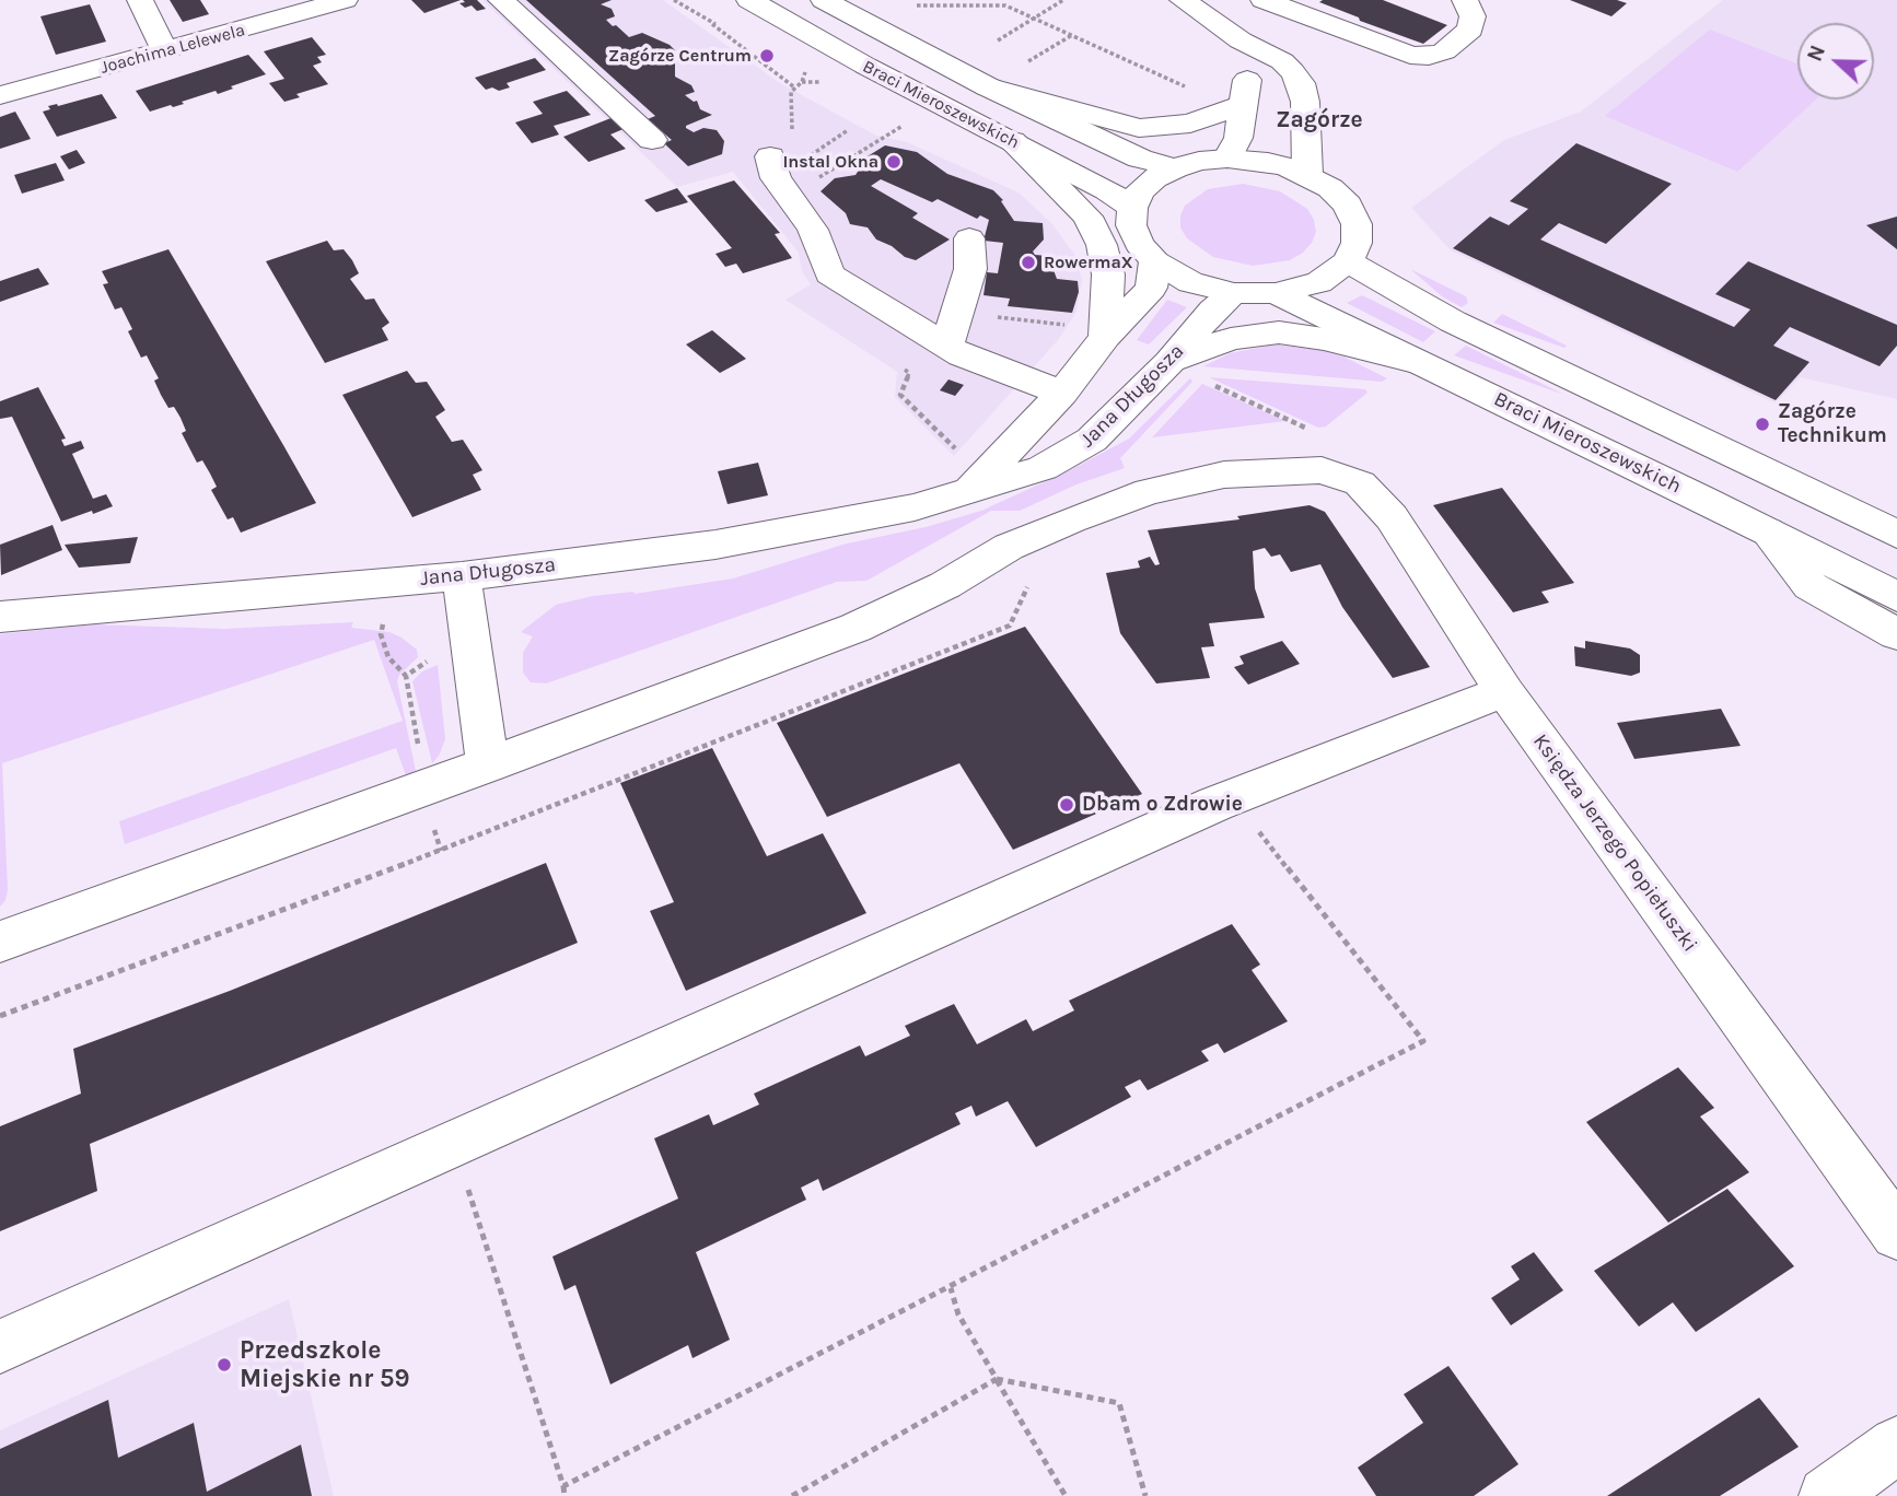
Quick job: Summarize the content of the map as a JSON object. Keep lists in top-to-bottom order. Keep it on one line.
{"streets":{"street":["Joachima Lelewela","Braci Mieroszewskich","Jana Długosza","Księdza Jerzego Popiełuszki"]},"crossings":[["Braci Mieroszewskich","Jana Długosza"]],"districts":["Zagórze"],"places":["Zagórze Centrum","Instal Okna","RowermaX","Zagórze Technikum","Dbam o Zdrowie","Przedszkole Miejskie nr 59"],"north":"left"}
